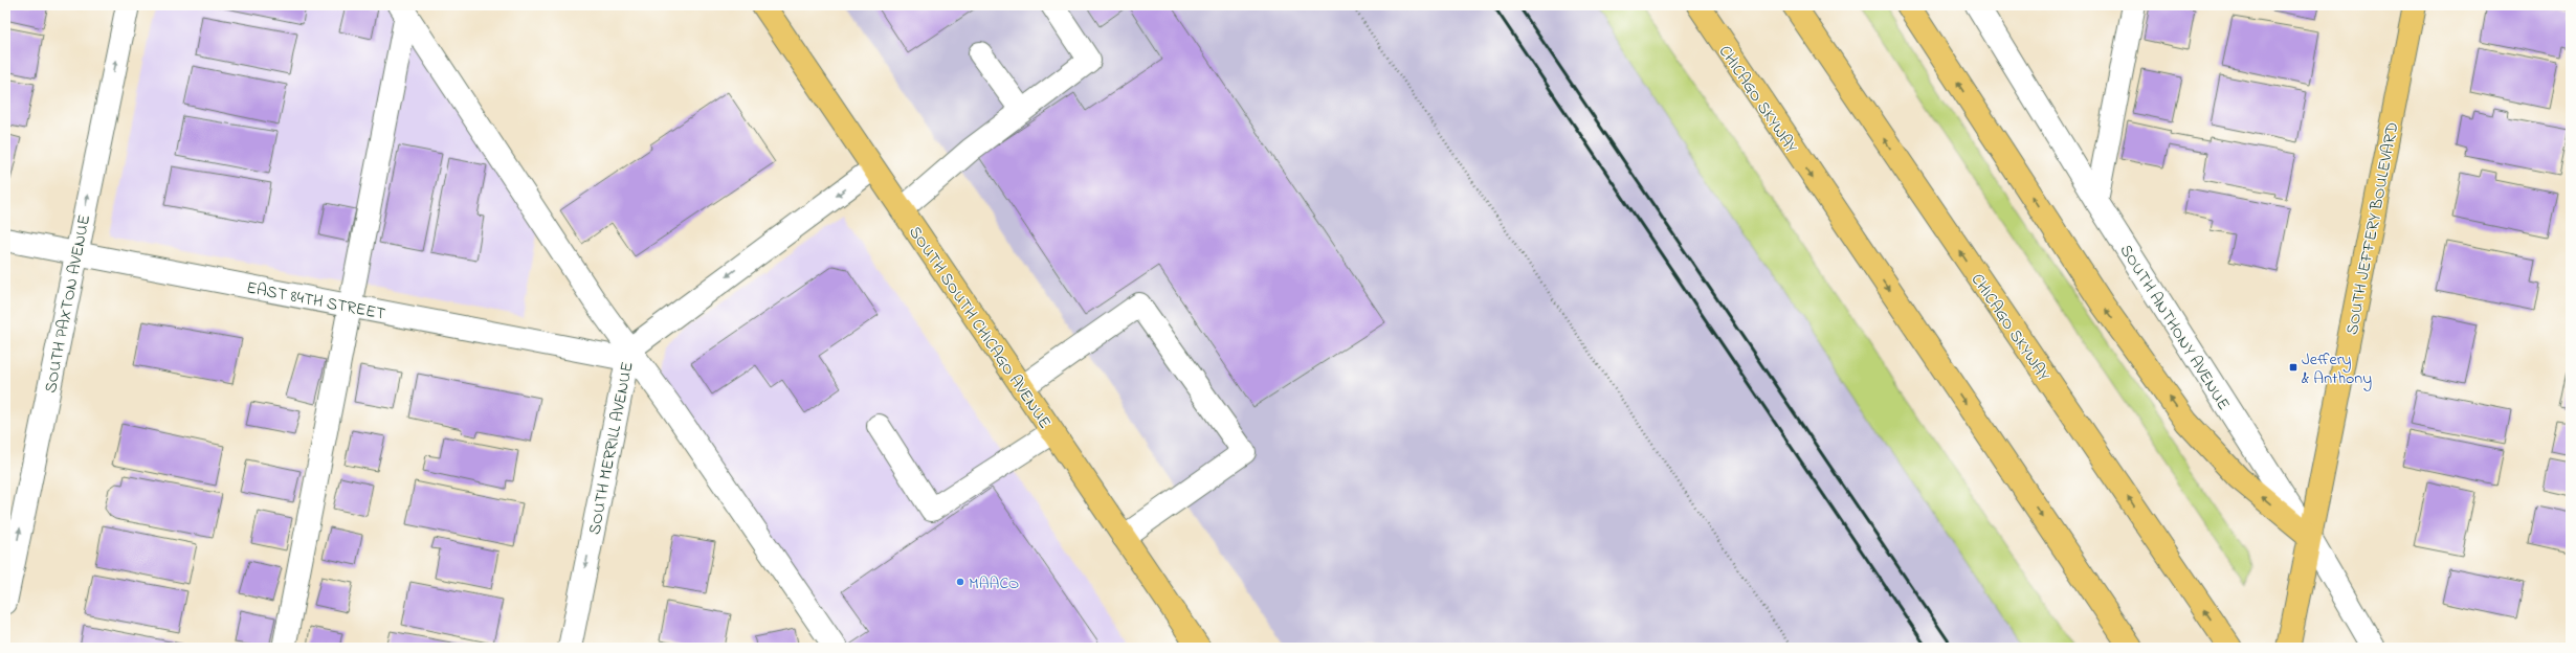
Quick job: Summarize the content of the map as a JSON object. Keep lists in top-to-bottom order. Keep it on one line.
{"streets":{"main road":["CHICAGO SKYWAY","SOUTH JEFFERY BOULEVARD","SOUTH SOUTH CHICAGO AVENUE"],"street":["EAST 84TH STREET","SOUTH PAXTON AVENUE","SOUTH ANTHONY AVENUE","SOUTH MERRILL AVENUE"]},"crossings":[["SOUTH JEFFERY BOULEVARD","SOUTH ANTHONY AVENUE"],["EAST 84TH STREET","SOUTH PAXTON AVENUE"],["EAST 84TH STREET","SOUTH MERRILL AVENUE"],["SOUTH SOUTH CHICAGO AVENUE","SOUTH MERRILL AVENUE"]],"one_way":["SOUTH PAXTON AVENUE","SOUTH MERRILL AVENUE"],"places":{"transit":["Jeffery & Anthony"],"other":["MAACO"]}}
